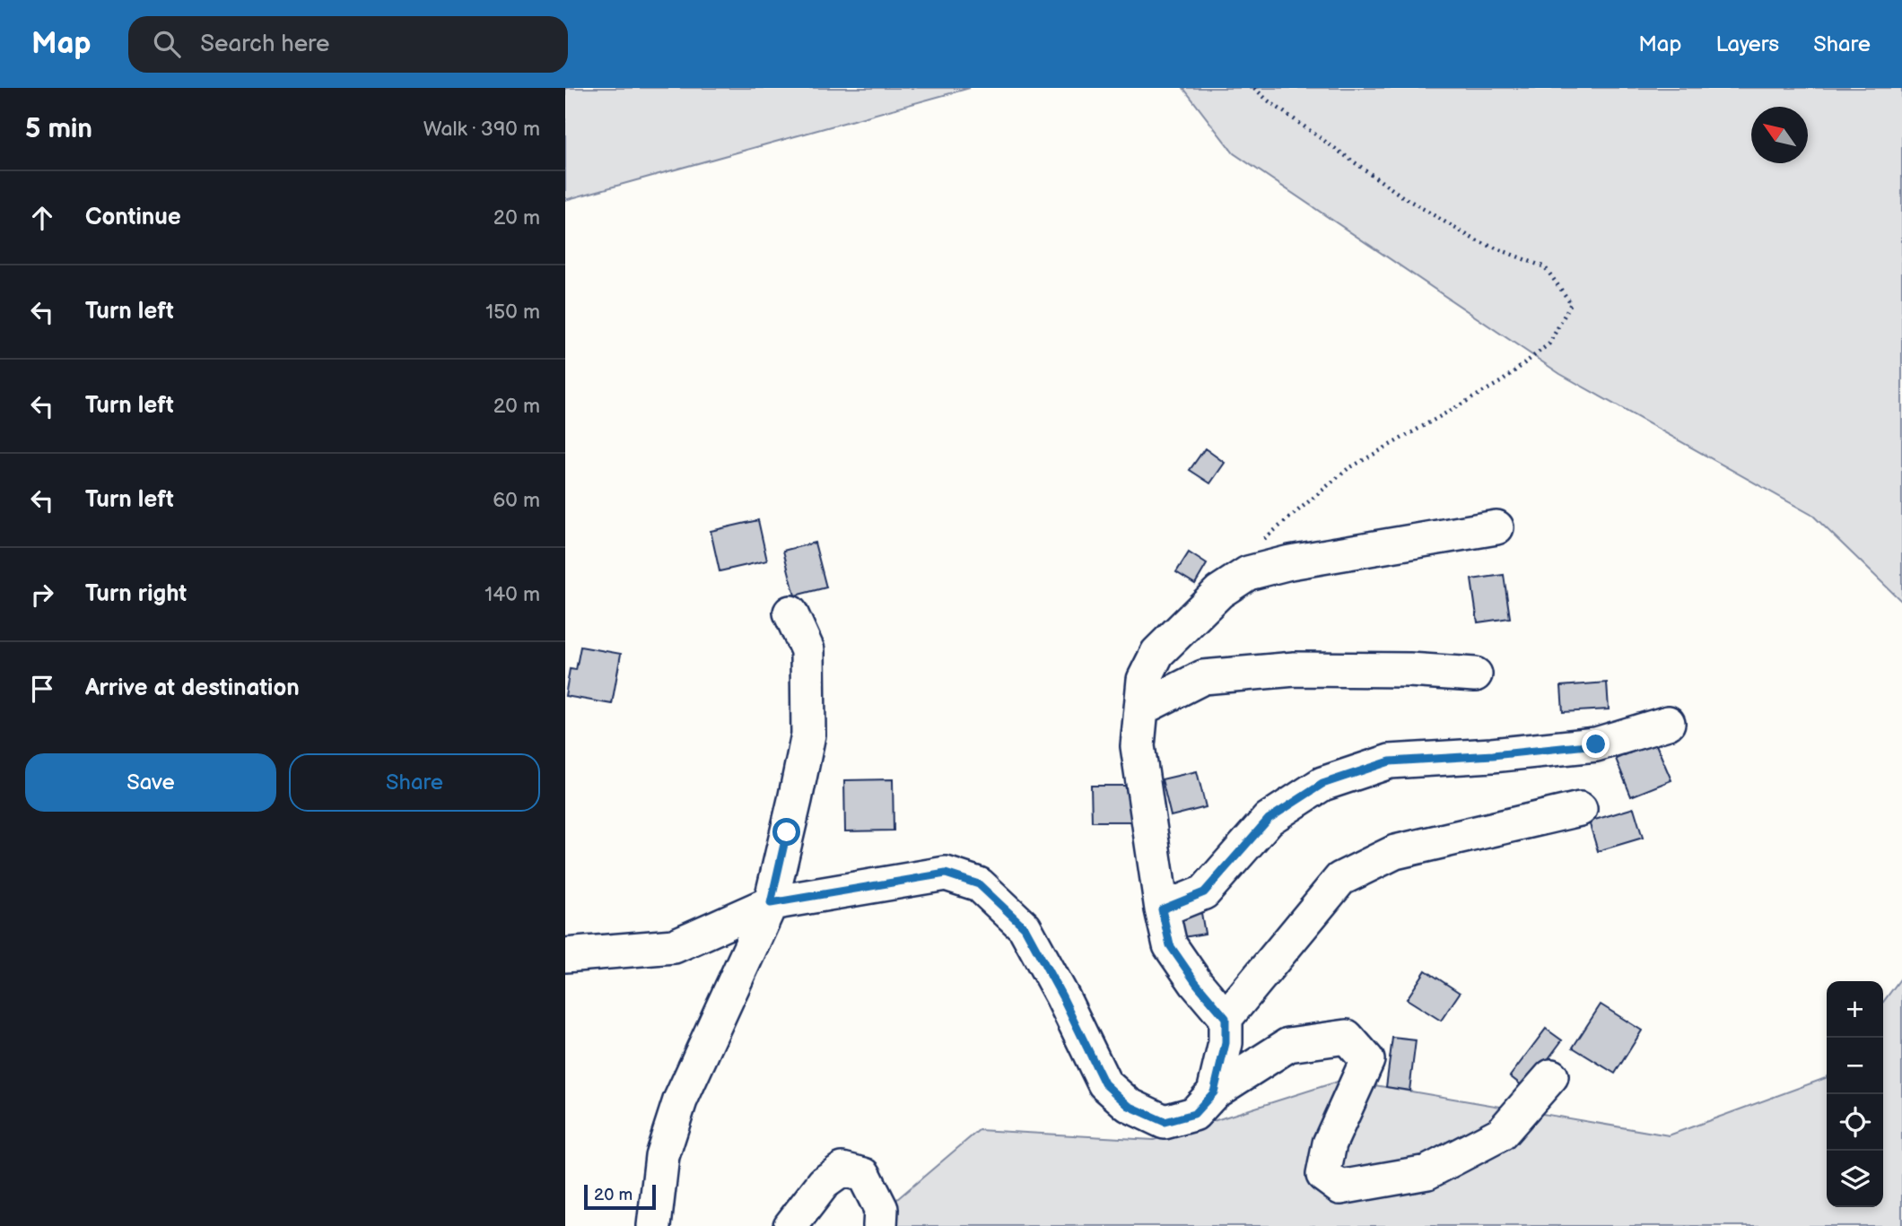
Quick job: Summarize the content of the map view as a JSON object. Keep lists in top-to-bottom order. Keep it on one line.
{"scale_bar":"20 m","north":"top left","page":{"header":"Map","search":"Search here","nav":["Map","Layers","Share"],"heading":["5 min","Walk · 390 m"],"list":[["Continue","20 m"],["Turn left","150 m"],["Turn left","20 m"],["Turn left","60 m"],["Turn right","140 m"],"Arrive at destination"],"buttons":["Save","Share"],"map_buttons":["+","−"],"scale":"20 m"}}
